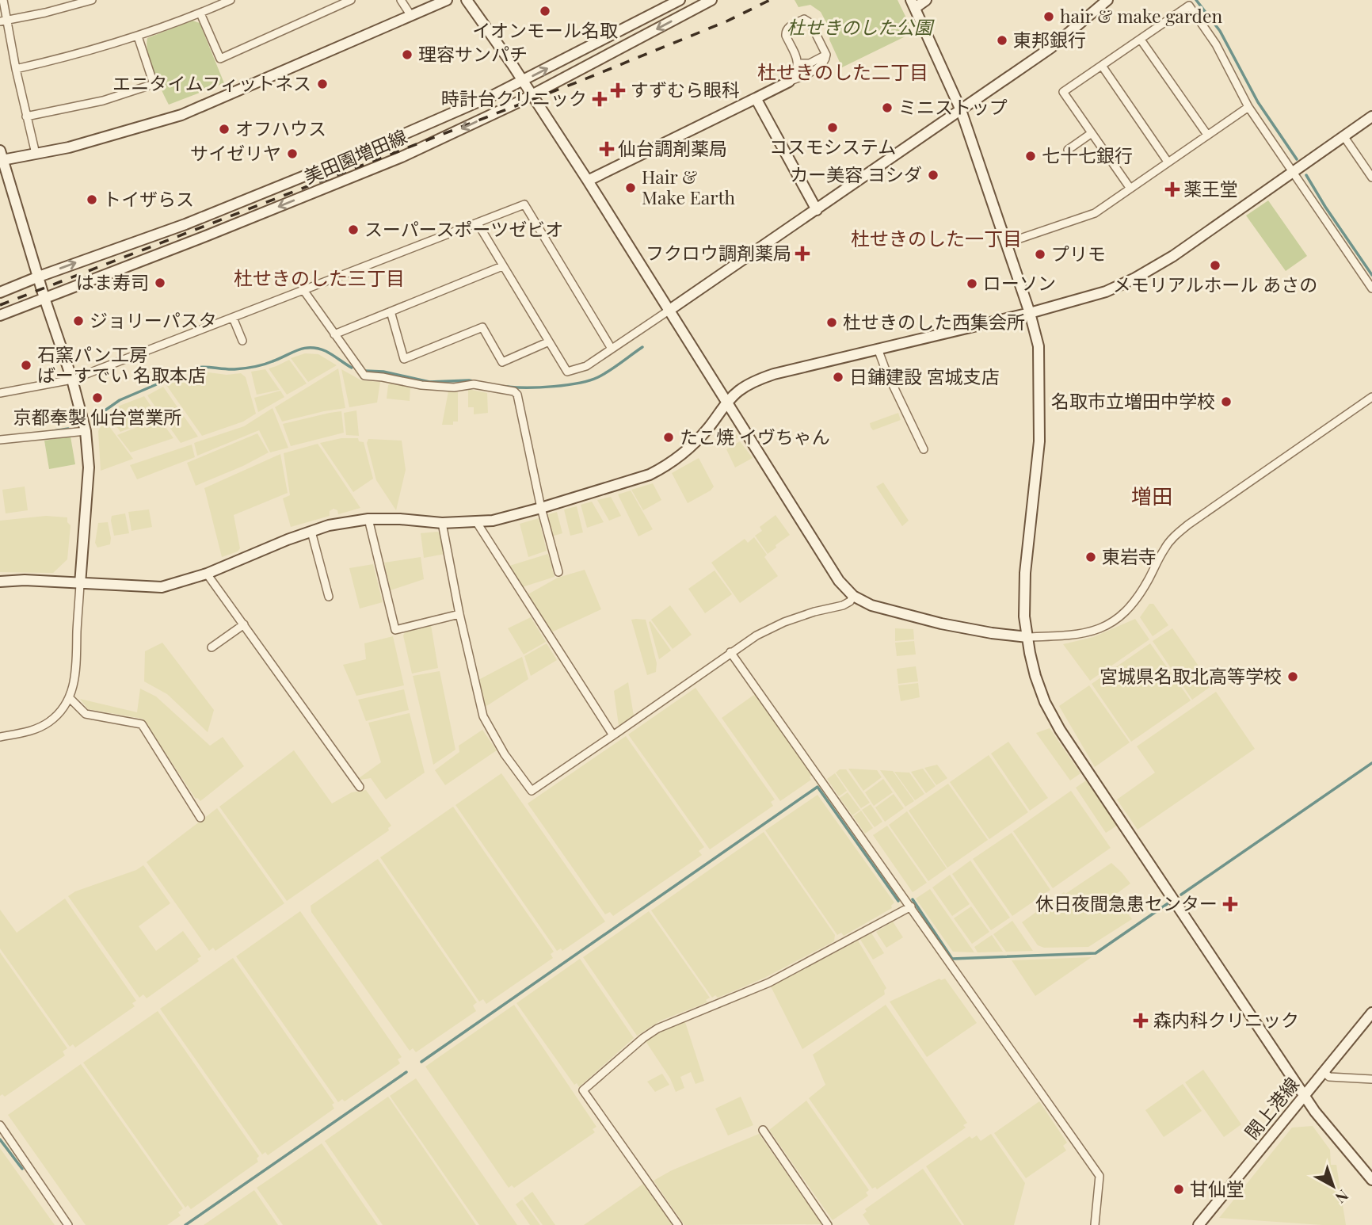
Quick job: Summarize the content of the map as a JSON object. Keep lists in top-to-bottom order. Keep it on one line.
{"streets":{"street":["美田園増田線","閖上港線"]},"districts":["杜せきのした二丁目","杜せきのした一丁目","杜せきのした三丁目","増田"],"parks":["杜せきのした公園"],"places":{"other":["イオンモール名取","hair & make garden","東邦銀行","理容サンパチ","エニタイムフィットネス","ミニストップ","コスモシステム","オフハウス","サイゼリヤ","七十七銀行","カー美容 ヨシダ","Hair & Make Earth","トイザらス","スーパースポーツゼビオ","プリモ","メモリアルホール あさの","はま寿司","ローソン","ジョリーパスタ","杜せきのした西集会所","石窯パン工房 ばーすでい 名取本店","日鋪建設 宮城支店","京都奉製 仙台営業所","名取市立増田中学校","たこ焼 イヴちゃん","東岩寺","宮城県名取北高等学校","甘仙堂"],"health":["すずむら眼科","時計台クリニック","仙台調剤薬局","薬王堂","フクロウ調剤薬局","休日夜間急患センター","森内科クリニック"]},"north":"bottom right"}
